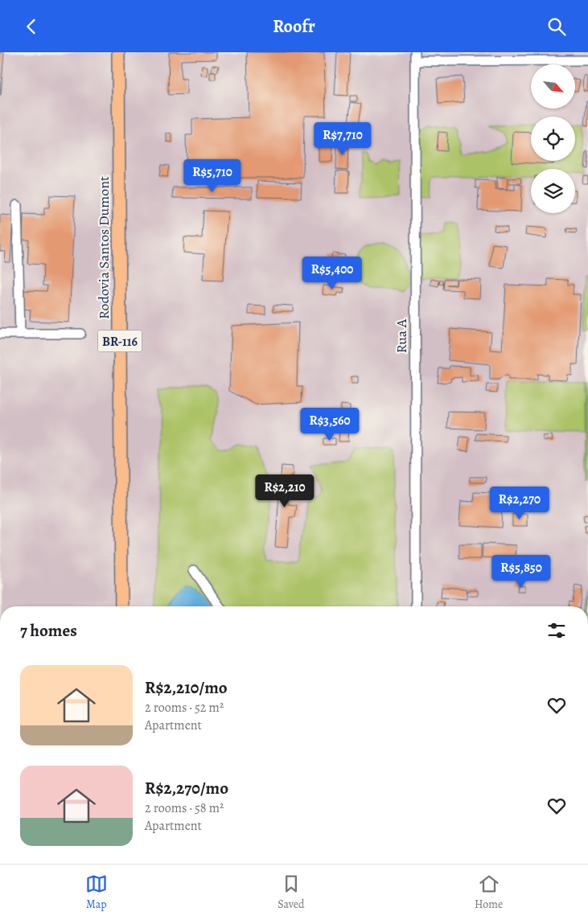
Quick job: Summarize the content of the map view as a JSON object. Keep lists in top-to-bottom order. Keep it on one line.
{"streets":{"highway":["Rodovia Santos Dumont","BR-116"],"street":["Rua A"]},"north":"bottom right","page":{"header":"Roofr","price":["R$7,710","R$5,710","R$5,400","R$3,560","R$2,210","R$2,270","R$5,850"],"heading":"7 homes","list":[{"name":"R$2,210/mo","note":"2 rooms · 52 m² · Apartment"},{"name":"R$2,270/mo","note":"2 rooms · 58 m² · Apartment"}],"tabs":["Map","Saved","Home"]}}
